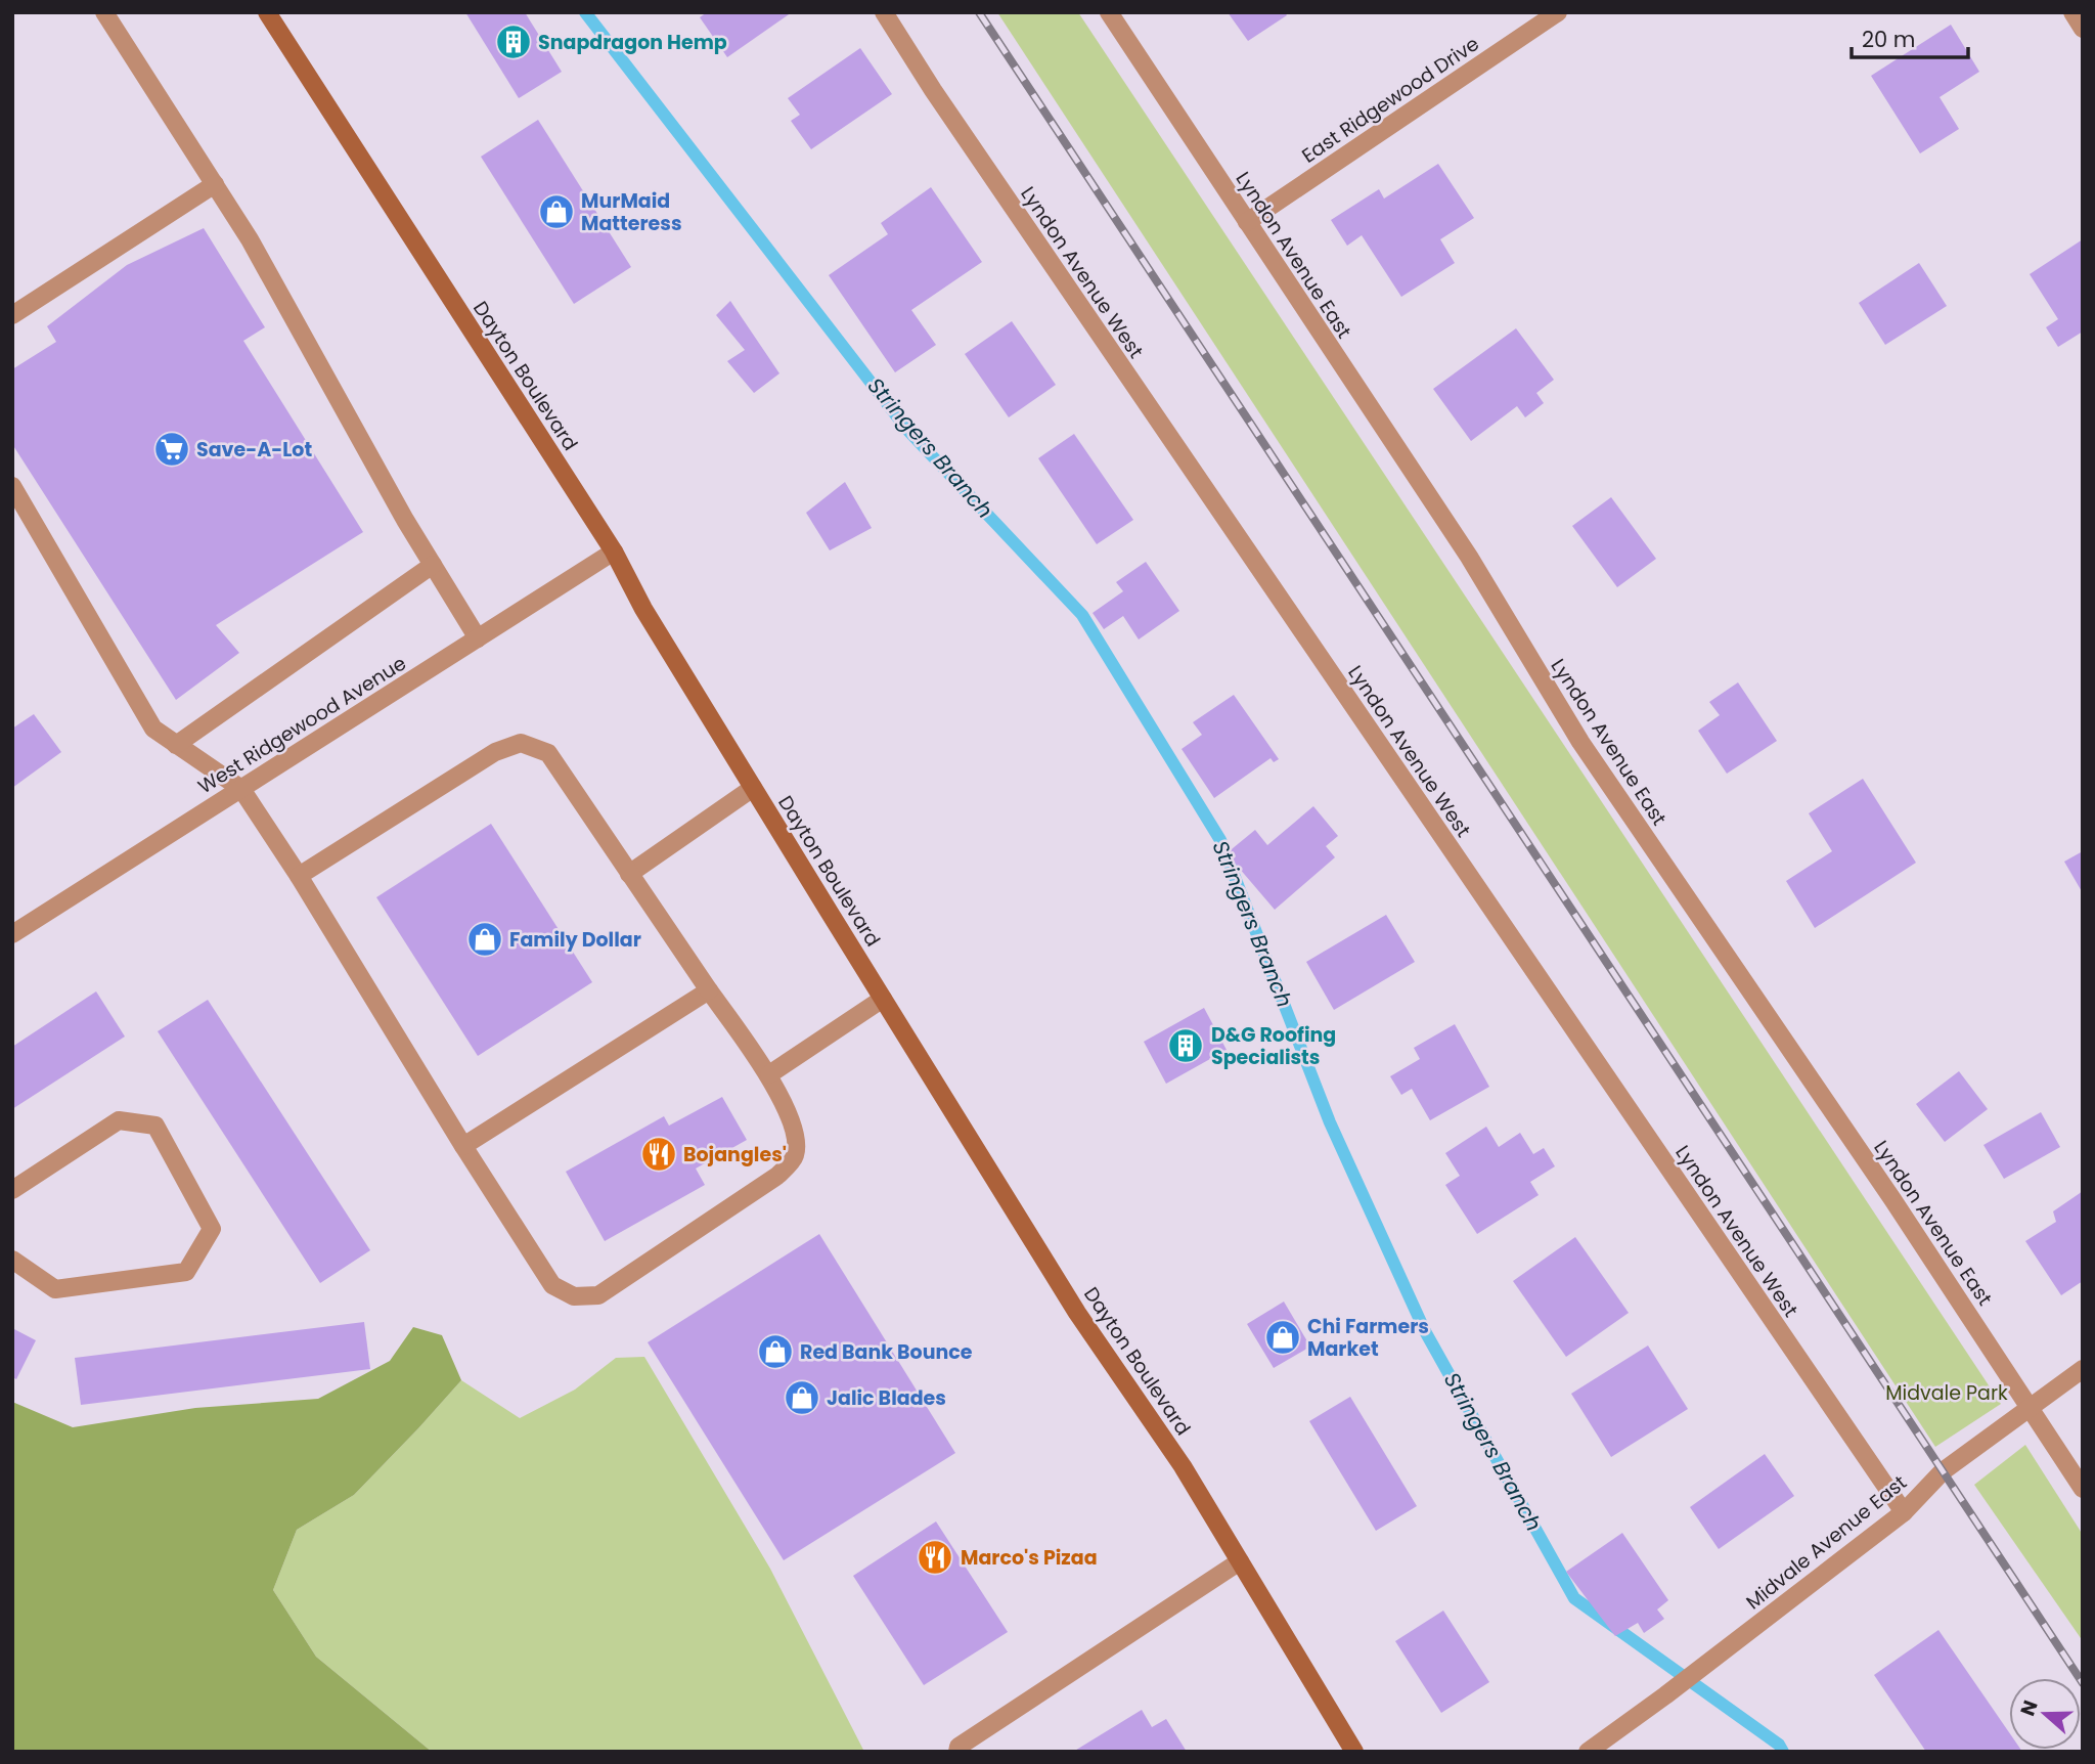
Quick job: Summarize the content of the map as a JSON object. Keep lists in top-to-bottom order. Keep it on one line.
{"streets":{"main road":["Dayton Boulevard"],"street":["East Ridgewood Drive","Lyndon Avenue East","Lyndon Avenue West","West Ridgewood Avenue","Midvale Avenue East"]},"crossings":[["East Ridgewood Drive","Lyndon Avenue East"],["Lyndon Avenue East","Midvale Avenue East"],["Lyndon Avenue West","Midvale Avenue East"],["Dayton Boulevard","West Ridgewood Avenue"]],"water":["Stringers Branch"],"parks":["Midvale Park"],"places":{"building":["Snapdragon Hemp","D&G Roofing Specialists"],"shop":["MurMaid Matteress","Family Dollar","Chi Farmers Market","Red Bank Bounce","Jalic Blades"],"supermarket":["Save-A-Lot"],"restaurant":["Bojangles'","Marco's Pizaa"]},"scale_bar":"20 m","north":"left"}
